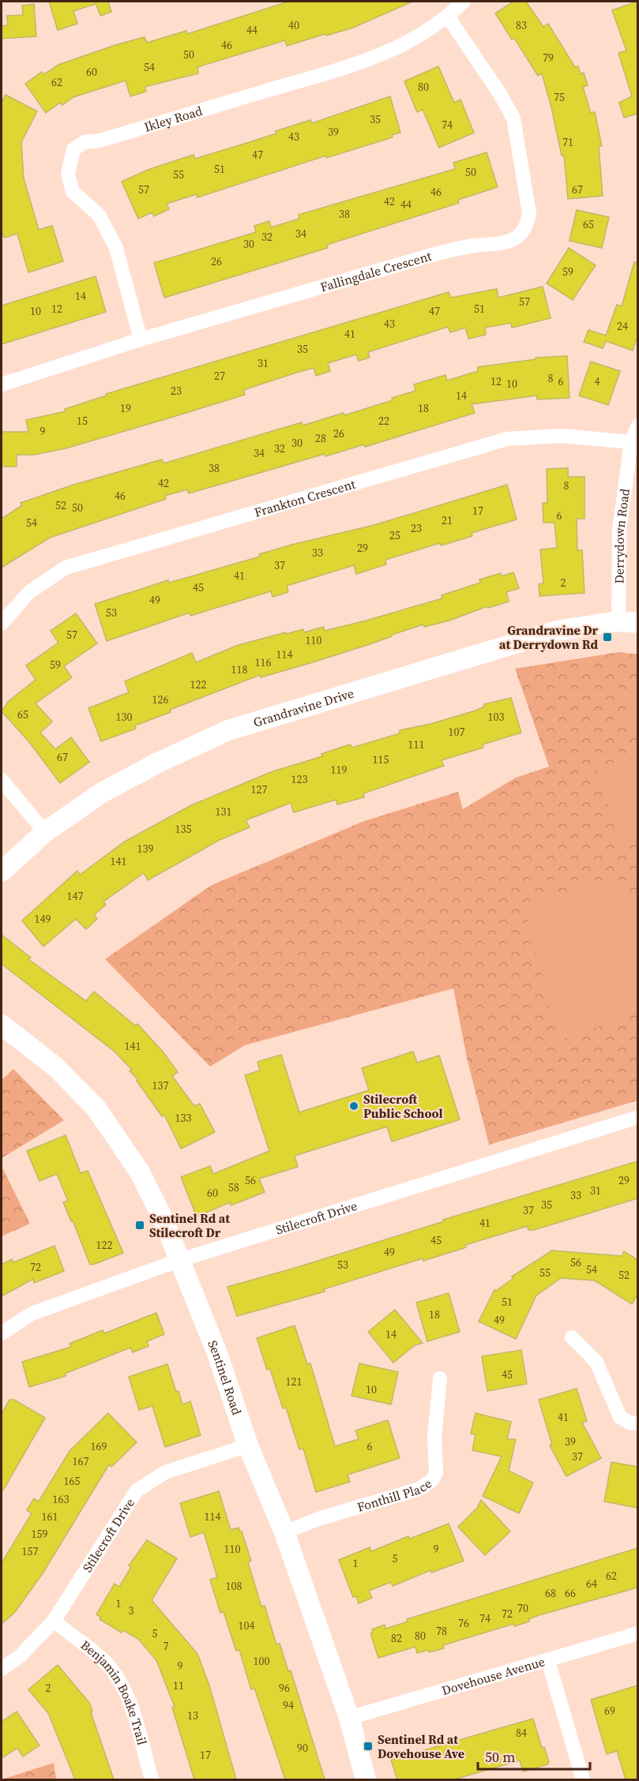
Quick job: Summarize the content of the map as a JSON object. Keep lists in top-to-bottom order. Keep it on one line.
{"streets":{"street":["Ikley Road","Fallingdale Crescent","Frankton Crescent","Derrydown Road","Grandravine Drive","Stilecroft Drive","Sentinel Road","Fonthill Place","Dovehouse Avenue","Benjamin Boake Trail"]},"crossings":[["Ikley Road","Fallingdale Crescent"],["Frankton Crescent","Derrydown Road"],["Derrydown Road","Grandravine Drive"],["Stilecroft Drive","Sentinel Road"],["Stilecroft Drive","Benjamin Boake Trail"],["Sentinel Road","Fonthill Place"],["Sentinel Road","Dovehouse Avenue"]],"places":{"transit":["Grandravine Dr at Derrydown Rd","Sentinel Rd at Stilecroft Dr","Sentinel Rd at Dovehouse Ave"],"other":["Stilecroft Public School"]},"house_numbers":["40","83","44","46","50","79","54","60","62","80","75","35","74","39","43","71","47","51","50","55","57","67","46","42","44","38","65","34","32","30","26","59","14","57","12","51","10","47","43","24","41","35","31","27","8","12","6","4","10","23","14","19","18","15","22","9","26","28","30","32","34","38","42","8","46","52","50","17","6","21","54","23","25","29","33","37","41","2","45","49","53","57","110","114","116","59","118","122","126","65","130","103","107","111","67","115","119","123","127","131","135","139","141","147","149","141","137","133","56","29","58","31","60","33","35","37","41","45","122","49","56","53","72","54","55","52","51","18","49","14","45","121","10","41","39","169","6","37","167","165","163","161","114","159","110","9","157","5","1","62","64","108","68","66","1","70","3","72","74","76","104","78","5","80","82","7","100","9","11","2","96","94","69","13","84","90","17"],"scale_bar":"50 m"}
